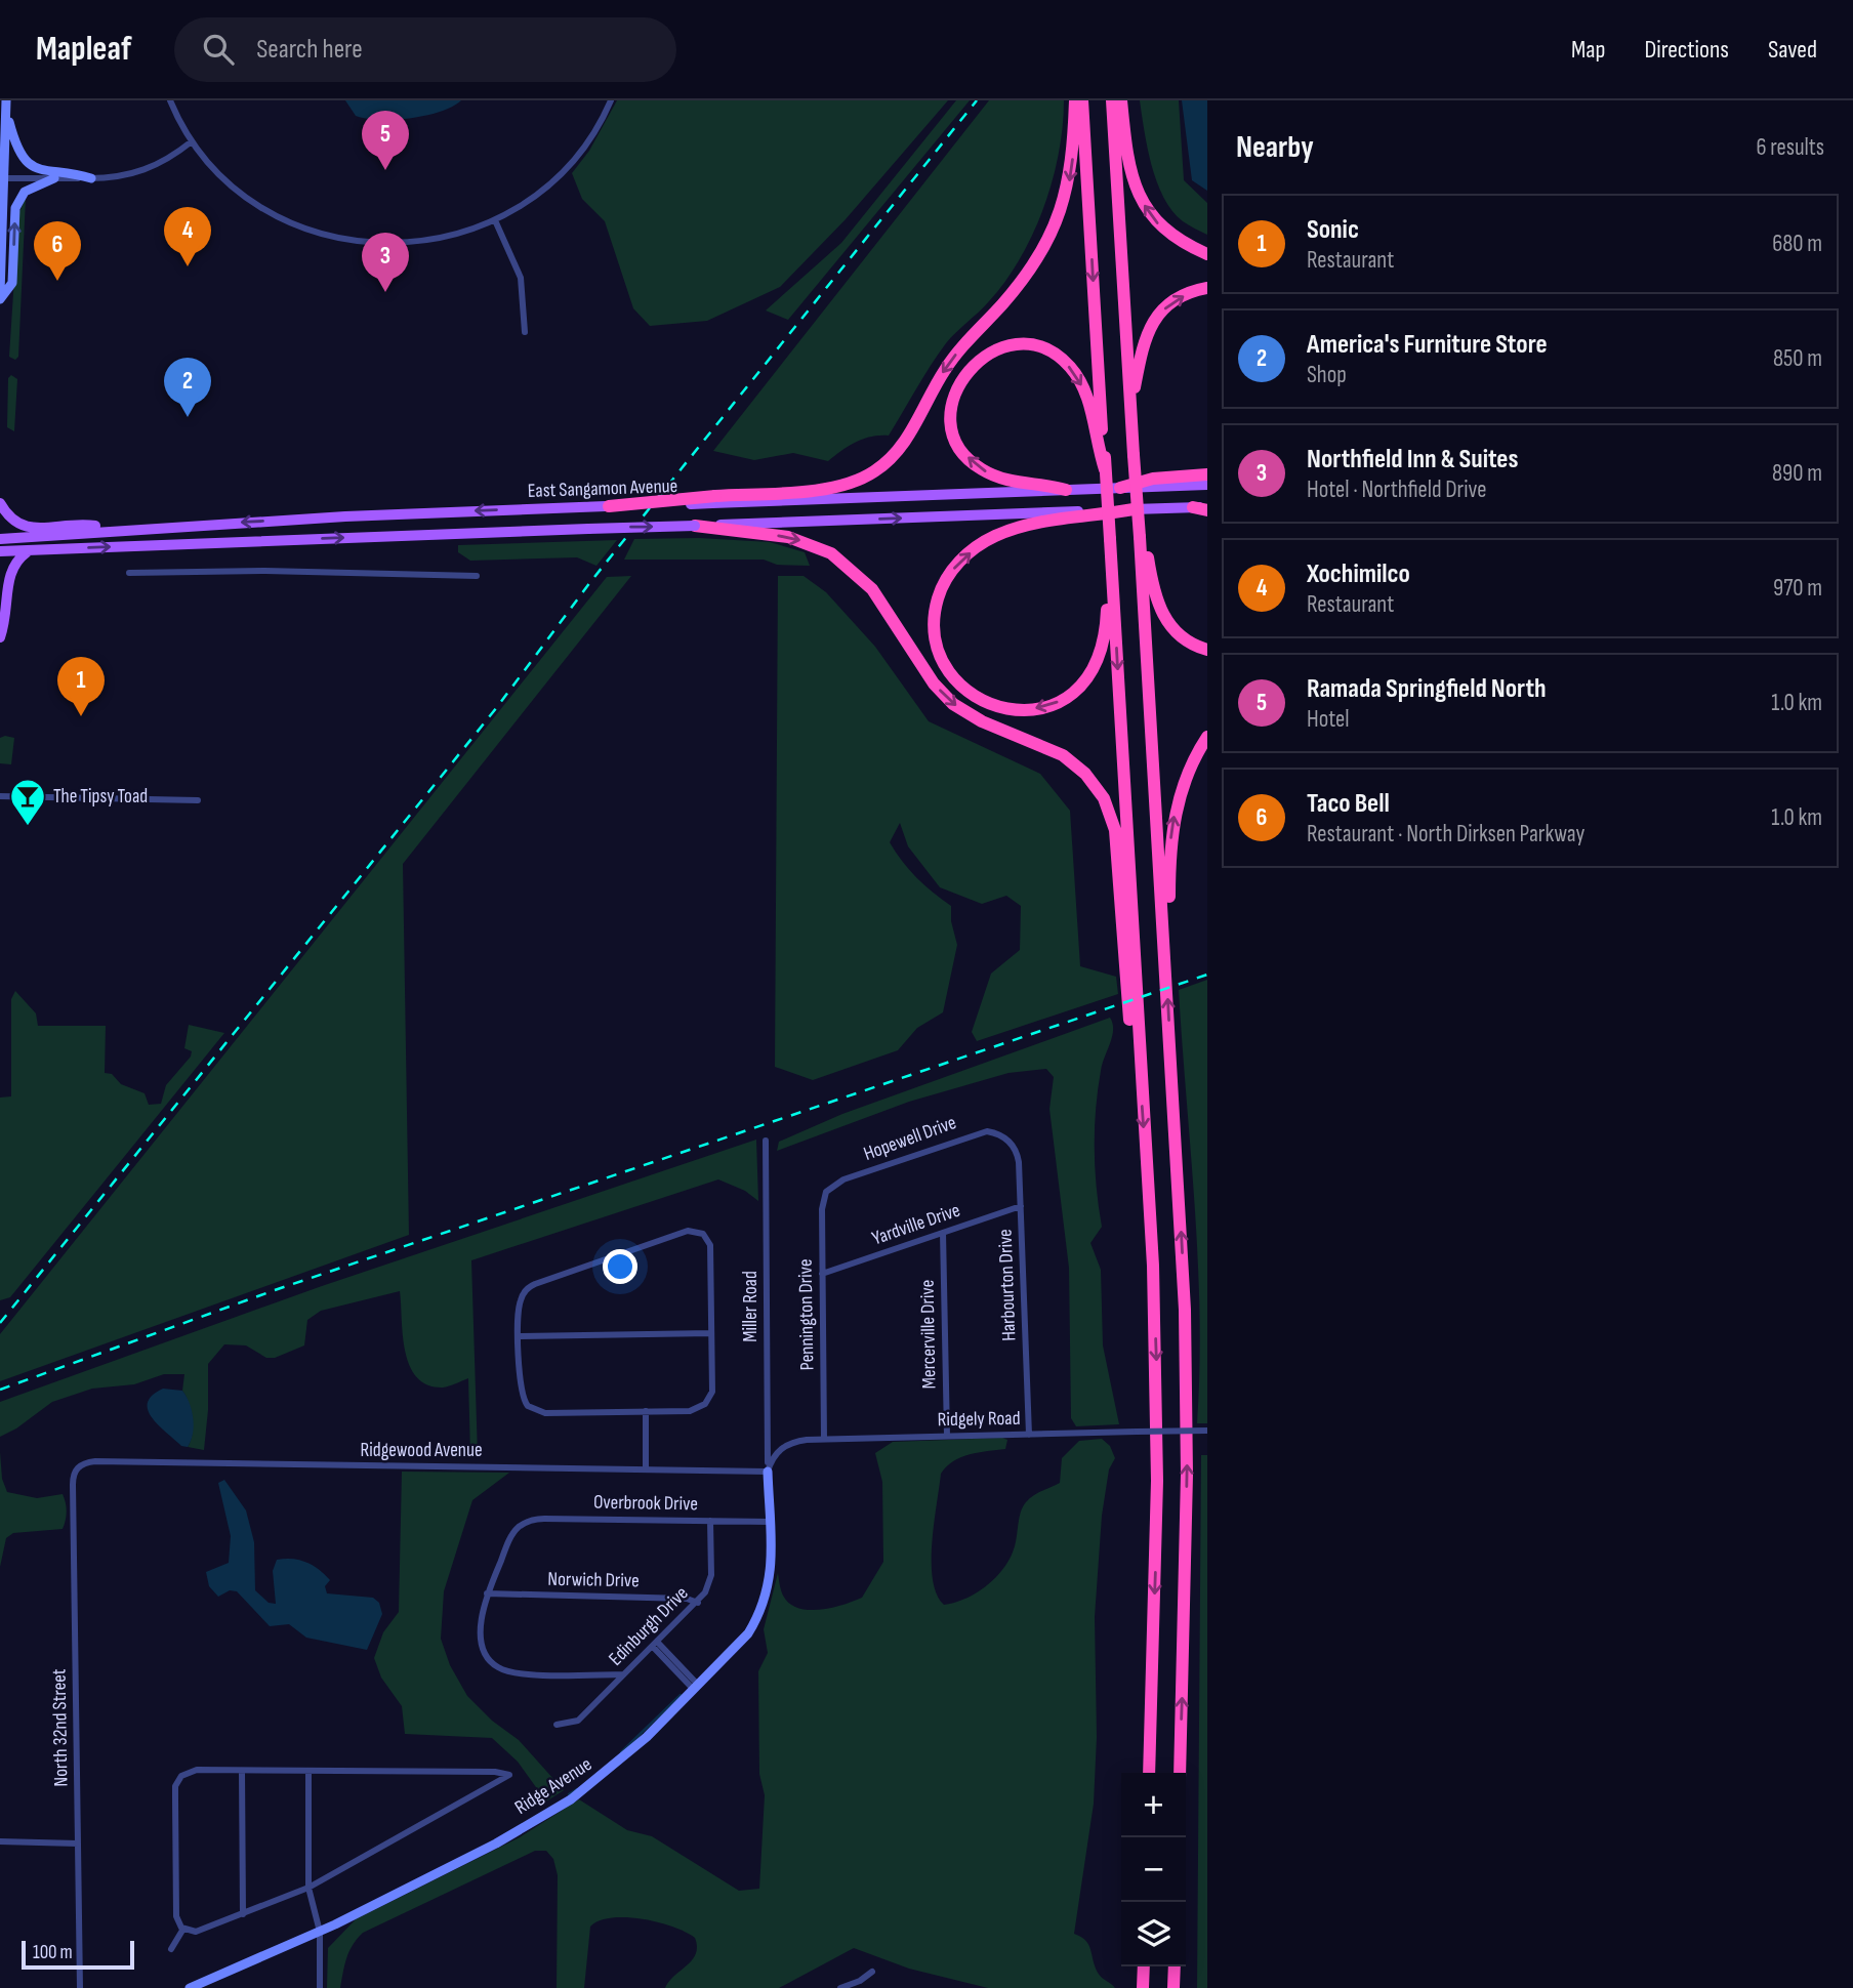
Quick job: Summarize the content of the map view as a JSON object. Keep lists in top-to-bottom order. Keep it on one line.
{"streets":{"main road":["East Sangamon Avenue"],"street":["Hopewell Drive","Yardville Drive","Harbourton Drive","Miller Road","Pennington Drive","Mercerville Drive","Ridgely Road","Ridgewood Avenue","Overbrook Drive","Norwich Drive","Edinburgh Drive","North 32nd Street","Ridge Avenue"]},"crossings":[["Hopewell Drive","Harbourton Drive"],["Hopewell Drive","Pennington Drive"],["Yardville Drive","Harbourton Drive"],["Yardville Drive","Pennington Drive"],["Yardville Drive","Mercerville Drive"],["Harbourton Drive","Ridgely Road"],["Miller Road","Ridgely Road"],["Miller Road","Ridgewood Avenue"],["Miller Road","Ridge Avenue"],["Pennington Drive","Ridgely Road"],["Mercerville Drive","Ridgely Road"],["Ridgely Road","Ridgewood Avenue"],["Ridgely Road","Ridge Avenue"],["Ridgewood Avenue","North 32nd Street"],["Ridgewood Avenue","Ridge Avenue"],["Overbrook Drive","Norwich Drive"],["Overbrook Drive","Edinburgh Drive"],["Overbrook Drive","Ridge Avenue"],["Norwich Drive","Edinburgh Drive"]],"places":{"bar":["The Tipsy Toad"]},"scale_bar":"100 m","page":{"header":"Mapleaf","search":"Search here","nav":["Map","Directions","Saved"],"heading":["Nearby","6 results"],"pins":["5","4","6","3","2","1"],"list":[{"mark":"1","name":"Sonic","note":"Restaurant","value":"680 m"},{"mark":"2","name":"America's Furniture Store","note":"Shop","value":"850 m"},{"mark":"3","name":"Northfield Inn & Suites","note":"Hotel · Northfield Drive","value":"890 m"},{"mark":"4","name":"Xochimilco","note":"Restaurant","value":"970 m"},{"mark":"5","name":"Ramada Springfield North","note":"Hotel","value":"1.0 km"},{"mark":"6","name":"Taco Bell","note":"Restaurant · North Dirksen Parkway","value":"1.0 km"}],"map_buttons":["+","−"],"scale":"100 m"}}
